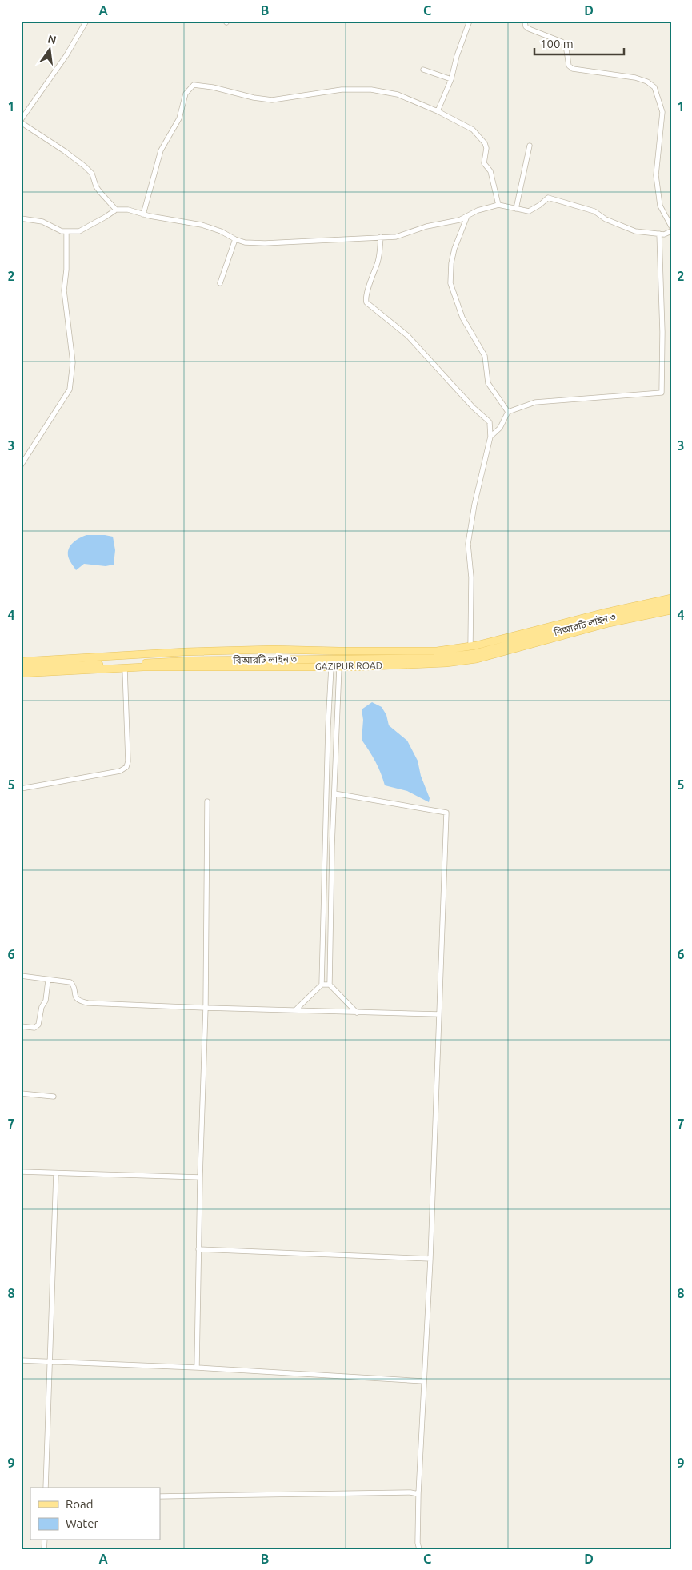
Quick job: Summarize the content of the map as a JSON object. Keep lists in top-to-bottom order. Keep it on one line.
{"streets":{"main road":["বিআরটি লাইন ৩","GAZIPUR ROAD"]},"legend":["Road","Water"],"scale_bar":"100 m","north":"top","grid":{"columns":["A","B","C","D"],"rows":["1","2","3","4","5","6","7","8","9"]}}
